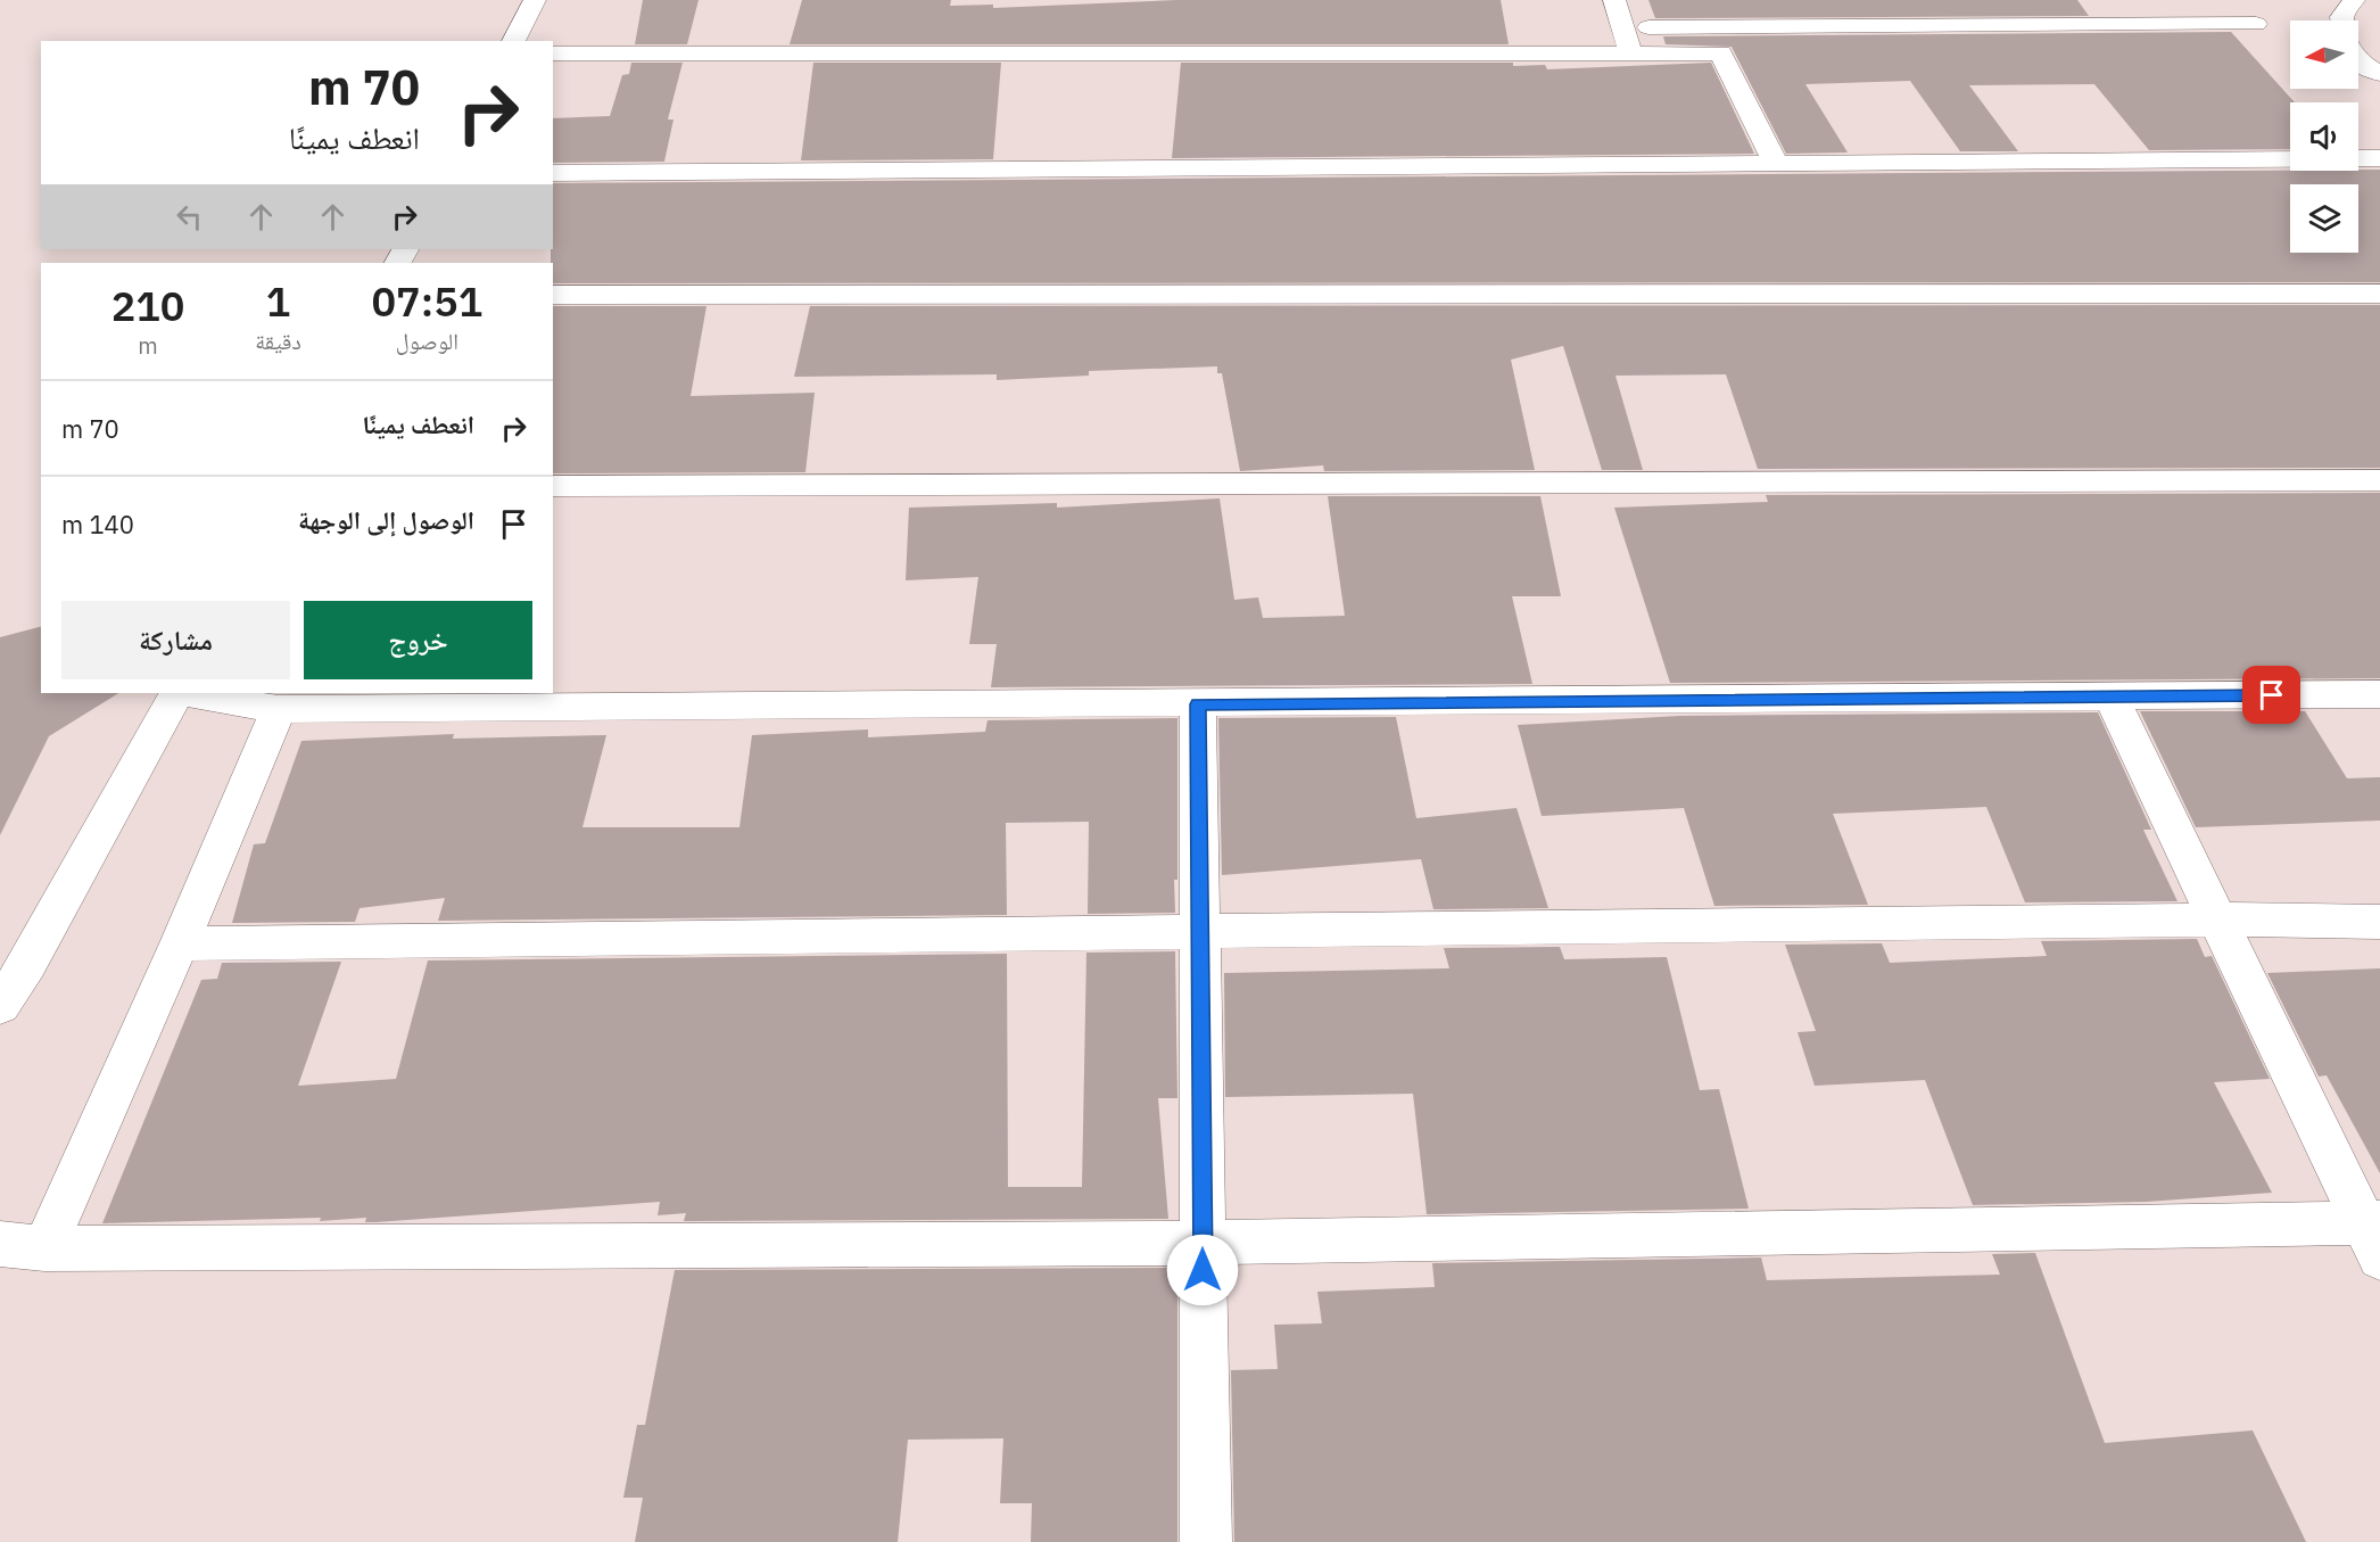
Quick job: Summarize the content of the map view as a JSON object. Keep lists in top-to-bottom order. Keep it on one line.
{"north":"left","page":{"turn":["70 m","انعطف يمينًا"],"eta":["07:51","الوصول","1","دقيقة","210","m"],"list":[{"name":"انعطف يمينًا","value":"70 m"},{"name":"الوصول إلى الوجهة","value":"140 m"}],"buttons":["خروج","مشاركة"]}}
